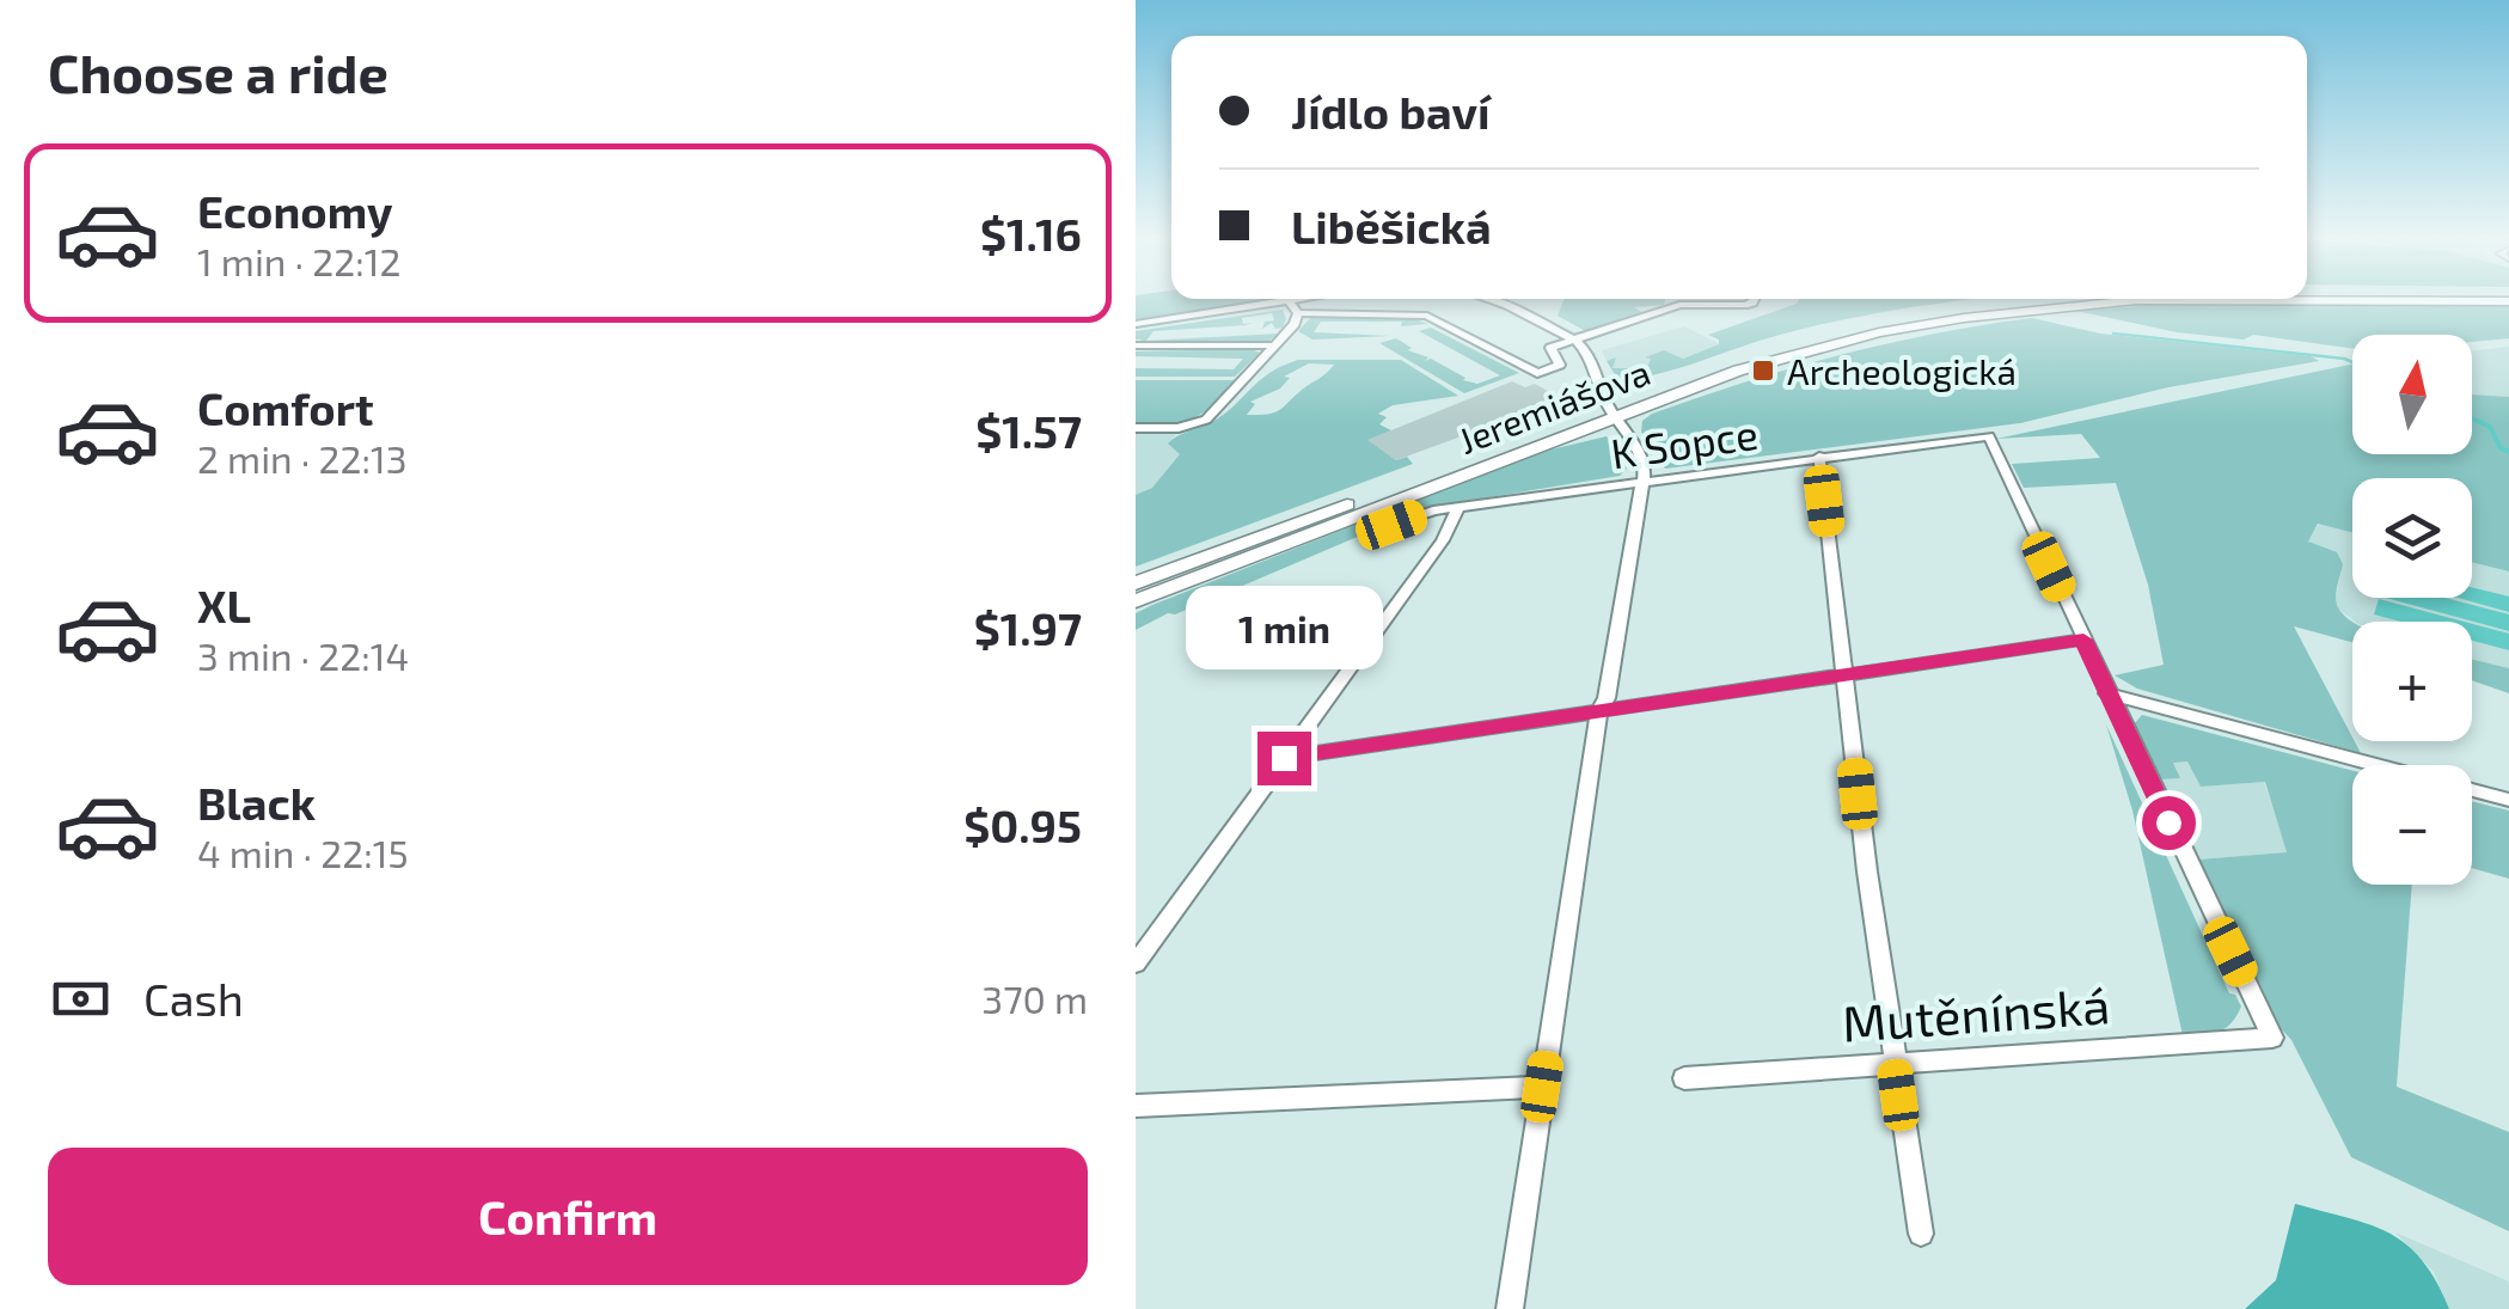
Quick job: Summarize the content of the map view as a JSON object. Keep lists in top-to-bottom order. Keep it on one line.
{"streets":{"main road":["Jeremiášova"],"street":["K Sopce","Mutěnínská"]},"places":{"transit":["Archeologická"]},"north":"top","page":{"heading":"Choose a ride","banner":["Jídlo baví","Liběšická"],"list":[{"name":"Economy","note":"1 min · 22:12","value":"$1.16"},{"name":"Comfort","note":"2 min · 22:13","value":"$1.57"},{"name":"XL","note":"3 min · 22:14","value":"$1.97"},{"name":"Black","note":"4 min · 22:15","value":"$0.95"}],"map_buttons":["+","−"],"bubble":"1 min","pay":["Cash","370 m"],"buttons":"Confirm"}}
